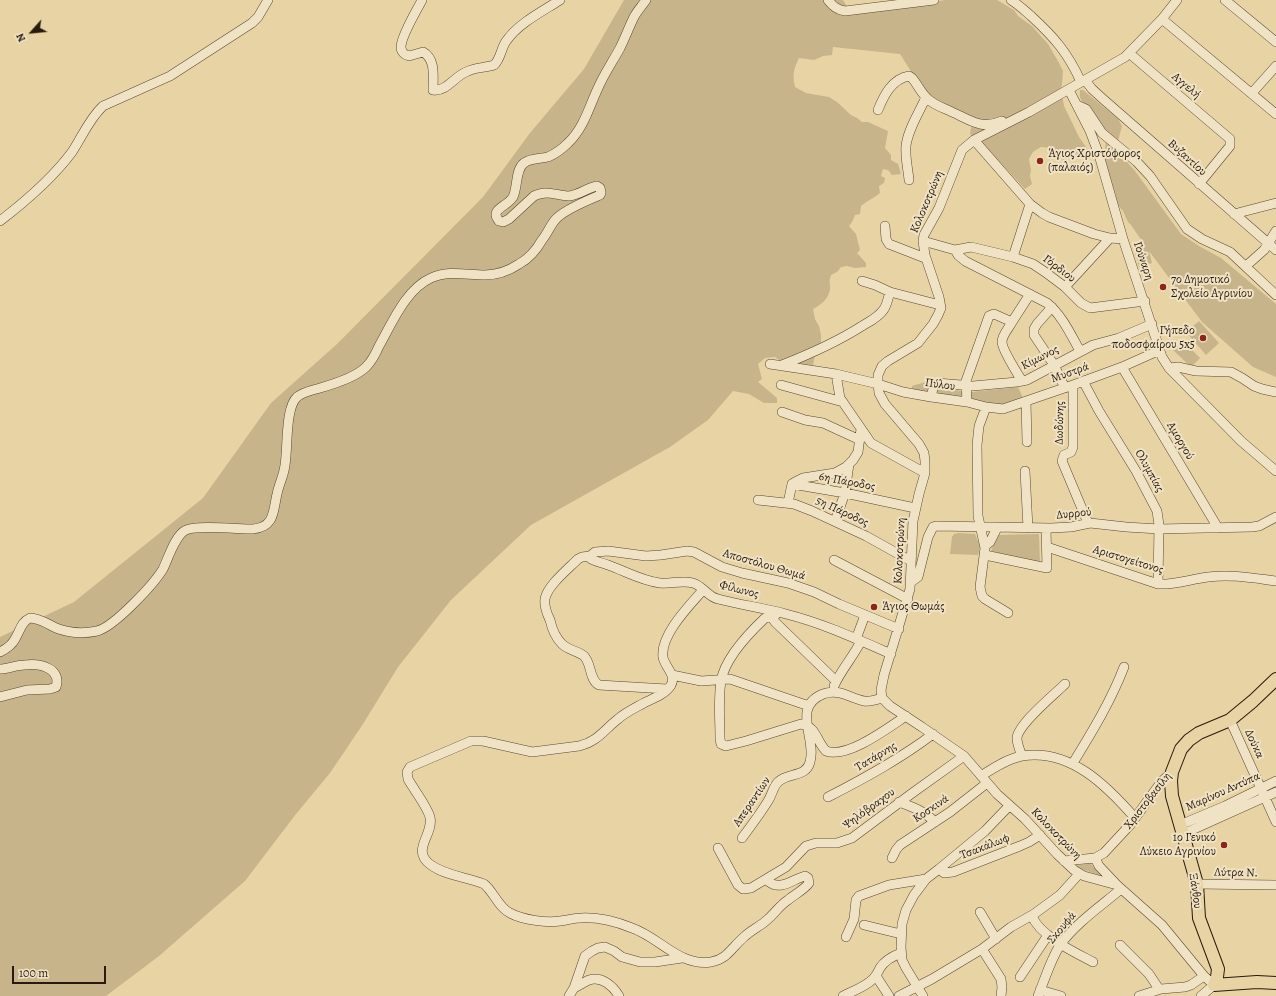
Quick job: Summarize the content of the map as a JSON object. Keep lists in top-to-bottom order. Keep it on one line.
{"streets":{"main road":["Χριστοβασίλη","Ξάνθου"],"street":["Αγγελή","Βυζαντίου","Κολοκοτρώνη","Γούναρη","Γόρδιου","Κίμωνος","Μυστρά","Πύλου","Δωδώνης","Αμοργού","Ολυμπίας","6η Πάροδος","5η Πάροδος","Δυρρού","Αριστογείτονος","Αποστόλου Θωμά","Φίλωνος","Δούκα","Τατάρνης","Μαρίνου Αντύπα","Απεραντίων","Ψηλόβραχου","Κοσκινά","Τσακάλωφ","Λύτρα Ν.","Σκουφά"]},"crossings":[["Αγγελή","Βυζαντίου"],["Αγγελή","Κολοκοτρώνη"],["Βυζαντίου","Κολοκοτρώνη"],["Κολοκοτρώνη","Γούναρη"],["Κολοκοτρώνη","Γόρδιου"],["Κολοκοτρώνη","Πύλου"],["Κολοκοτρώνη","6η Πάροδος"],["Κολοκοτρώνη","5η Πάροδος"],["Κολοκοτρώνη","Δυρρού"],["Κολοκοτρώνη","Αποστόλου Θωμά"],["Κολοκοτρώνη","Φίλωνος"],["Κολοκοτρώνη","Τατάρνης"],["Κολοκοτρώνη","Χριστοβασίλη"],["Κολοκοτρώνη","Ψηλόβραχου"],["Κολοκοτρώνη","Κοσκινά"],["Κολοκοτρώνη","Τσακάλωφ"],["Κολοκοτρώνη","Ξάνθου"],["Κολοκοτρώνη","Σκουφά"],["Γούναρη","Γόρδιου"],["Γούναρη","Κίμωνος"],["Γούναρη","Μυστρά"],["Γόρδιου","Κίμωνος"],["Κίμωνος","Πύλου"],["Μυστρά","Πύλου"],["Μυστρά","Δωδώνης"],["Μυστρά","Αμοργού"],["Μυστρά","Ολυμπίας"],["Δωδώνης","Δυρρού"],["Αμοργού","Δυρρού"],["Ολυμπίας","Δυρρού"],["Ολυμπίας","Αριστογείτονος"],["Αποστόλου Θωμά","Φίλωνος"],["Δούκα","Μαρίνου Αντύπα"],["Δούκα","Χριστοβασίλη"],["Μαρίνου Αντύπα","Ξάνθου"],["Χριστοβασίλη","Ξάνθου"],["Λύτρα Ν.","Ξάνθου"]],"places":["Άγιος Χριστόφορος (παλαιός)","7ο Δημοτικό Σχολείο Αγρινίου","Γήπεδο ποδοσφαίρου 5x5","Άγιος Θωμάς","1ο Γενικό Λύκειο Αγρινίου"],"scale_bar":"100 m","north":"bottom left"}
